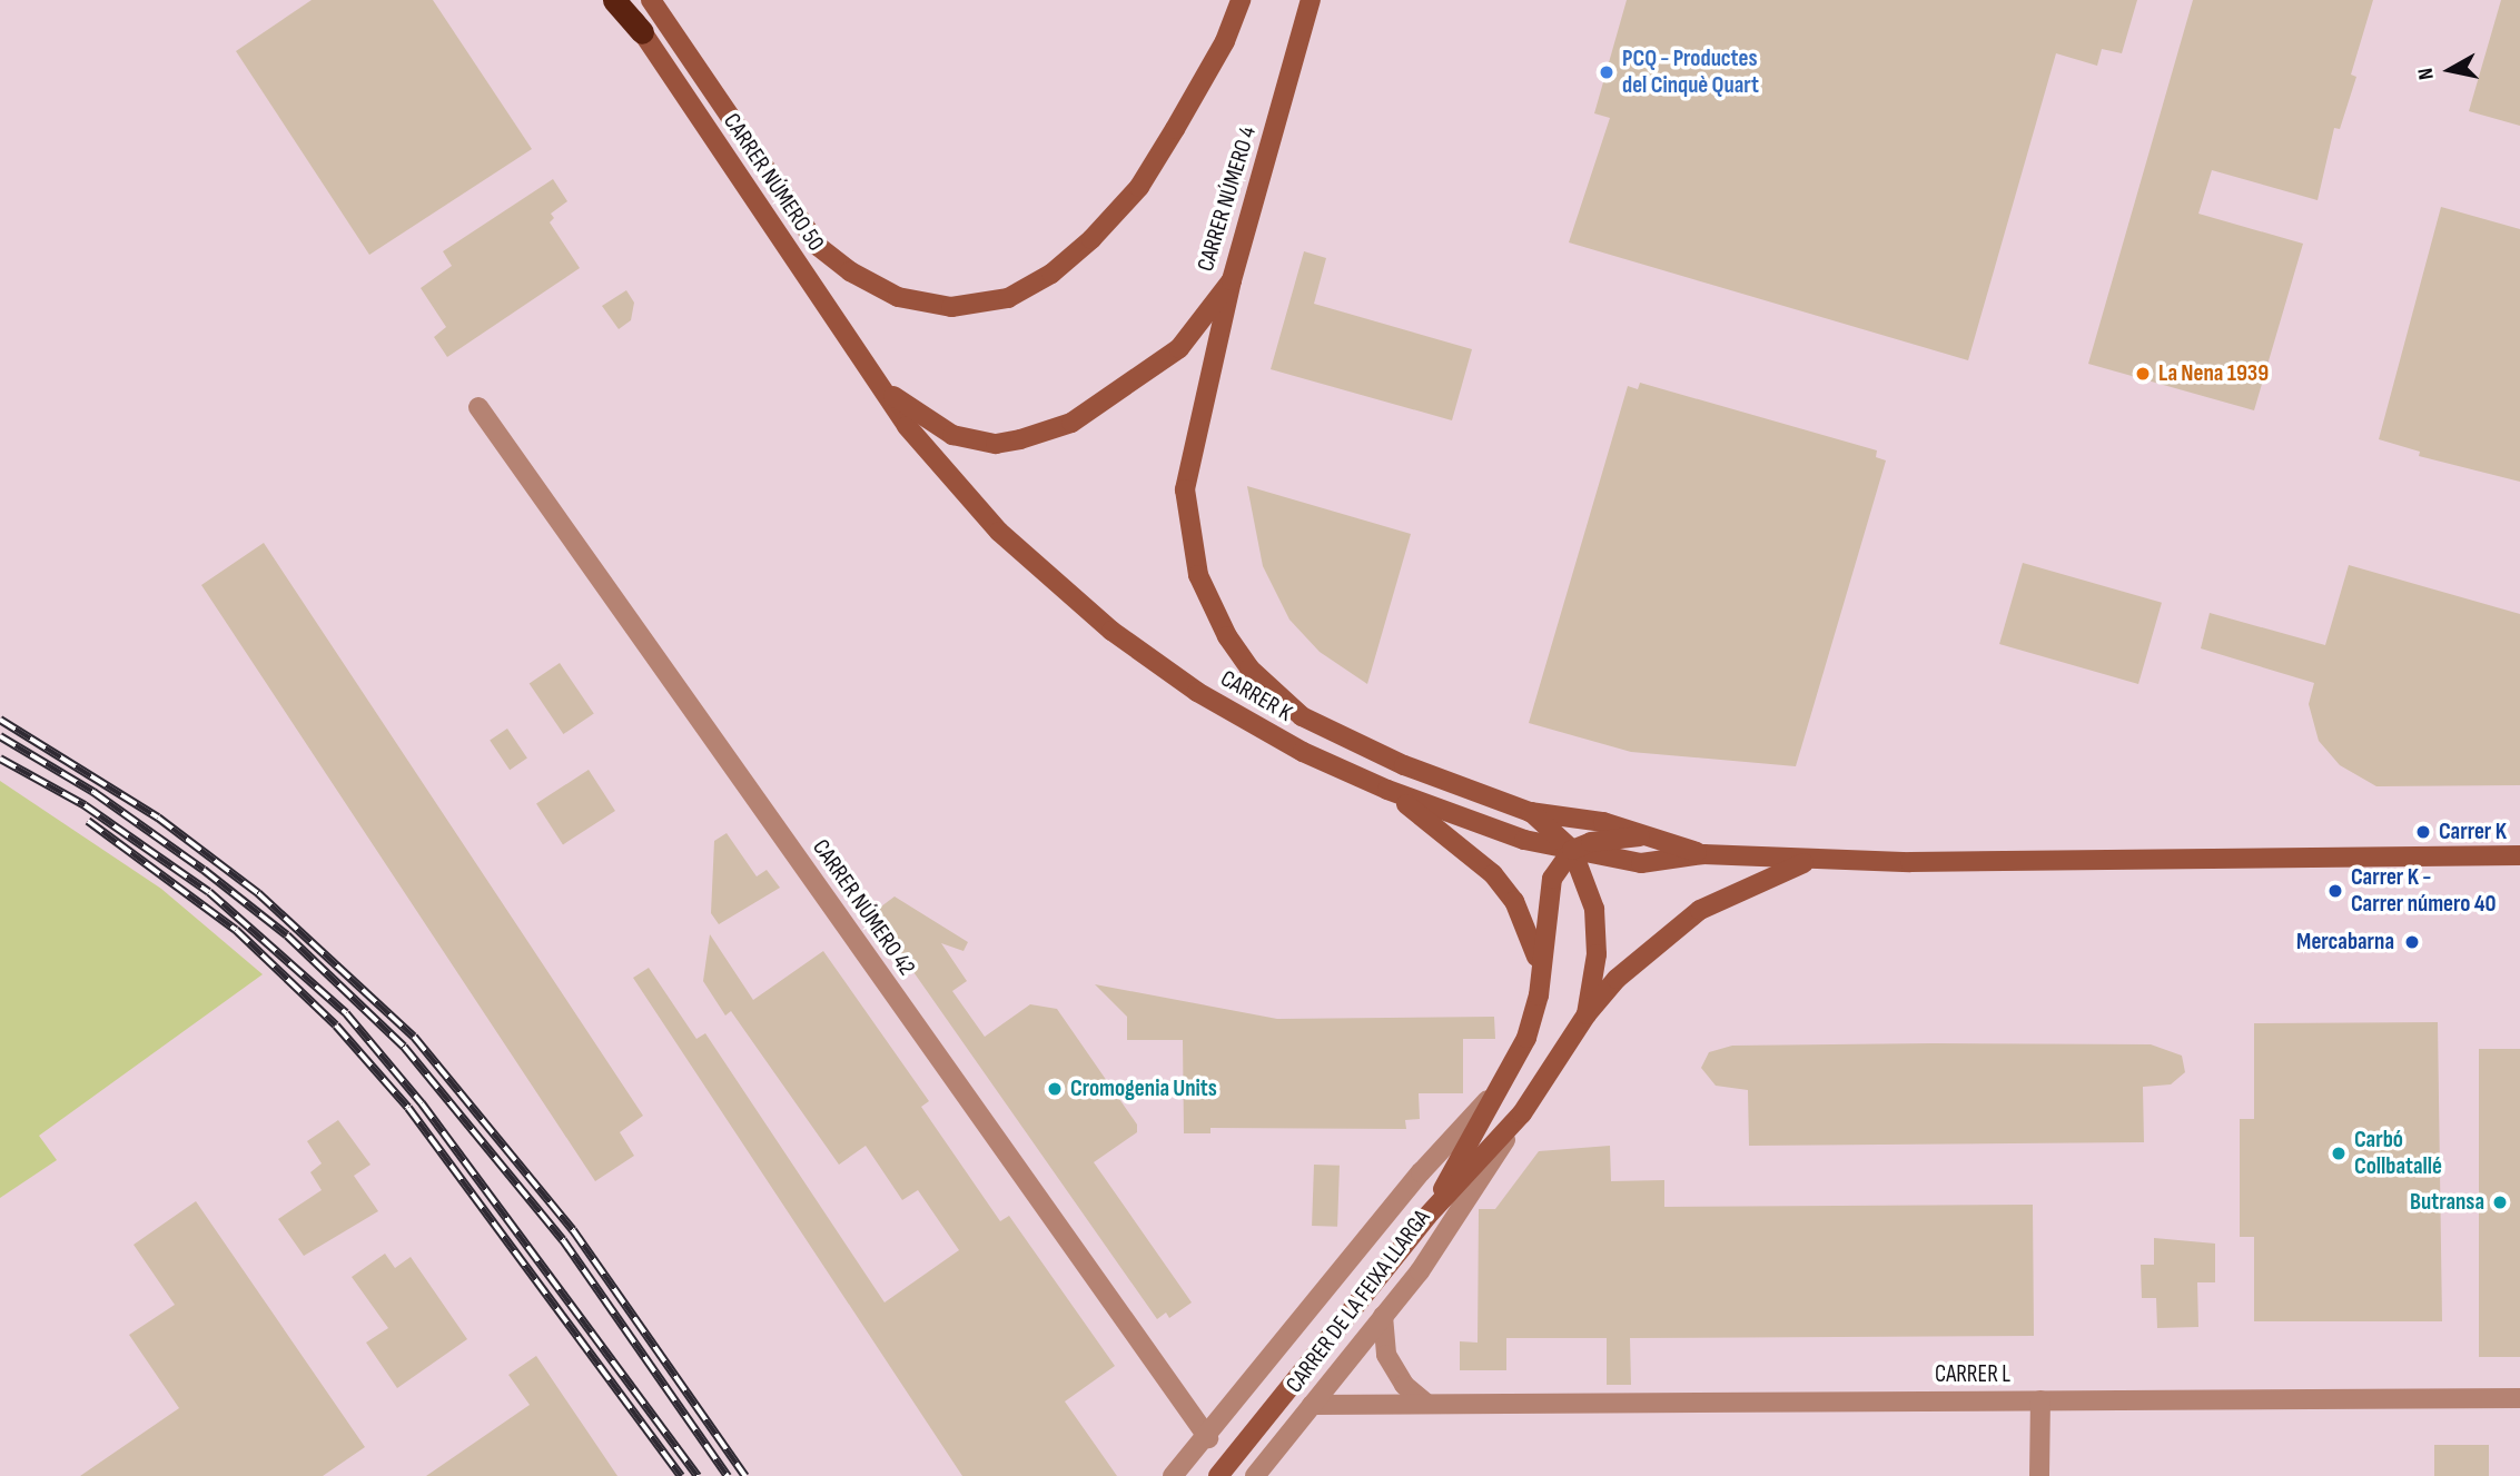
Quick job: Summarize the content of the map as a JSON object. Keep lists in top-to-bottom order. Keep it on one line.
{"streets":{"main road":["CARRER NÚMERO 50","CARRER NÚMERO 4","CARRER K","CARRER DE LA FEIXA LLARGA"],"street":["CARRER NÚMERO 42","CARRER L"]},"crossings":[["CARRER NÚMERO 50","CARRER NÚMERO 4"],["CARRER NÚMERO 50","CARRER K"],["CARRER NÚMERO 4","CARRER K"],["CARRER K","CARRER DE LA FEIXA LLARGA"],["CARRER NÚMERO 42","CARRER DE LA FEIXA LLARGA"],["CARRER DE LA FEIXA LLARGA","CARRER L"]],"places":["PCQ - Productes del Cinquè Quart","La Nena 1939","Carrer K","Carrer K - Carrer número 40","Mercabarna","Cromogenia Units","Carbó Collbatallé","Butransa"],"north":"left"}
